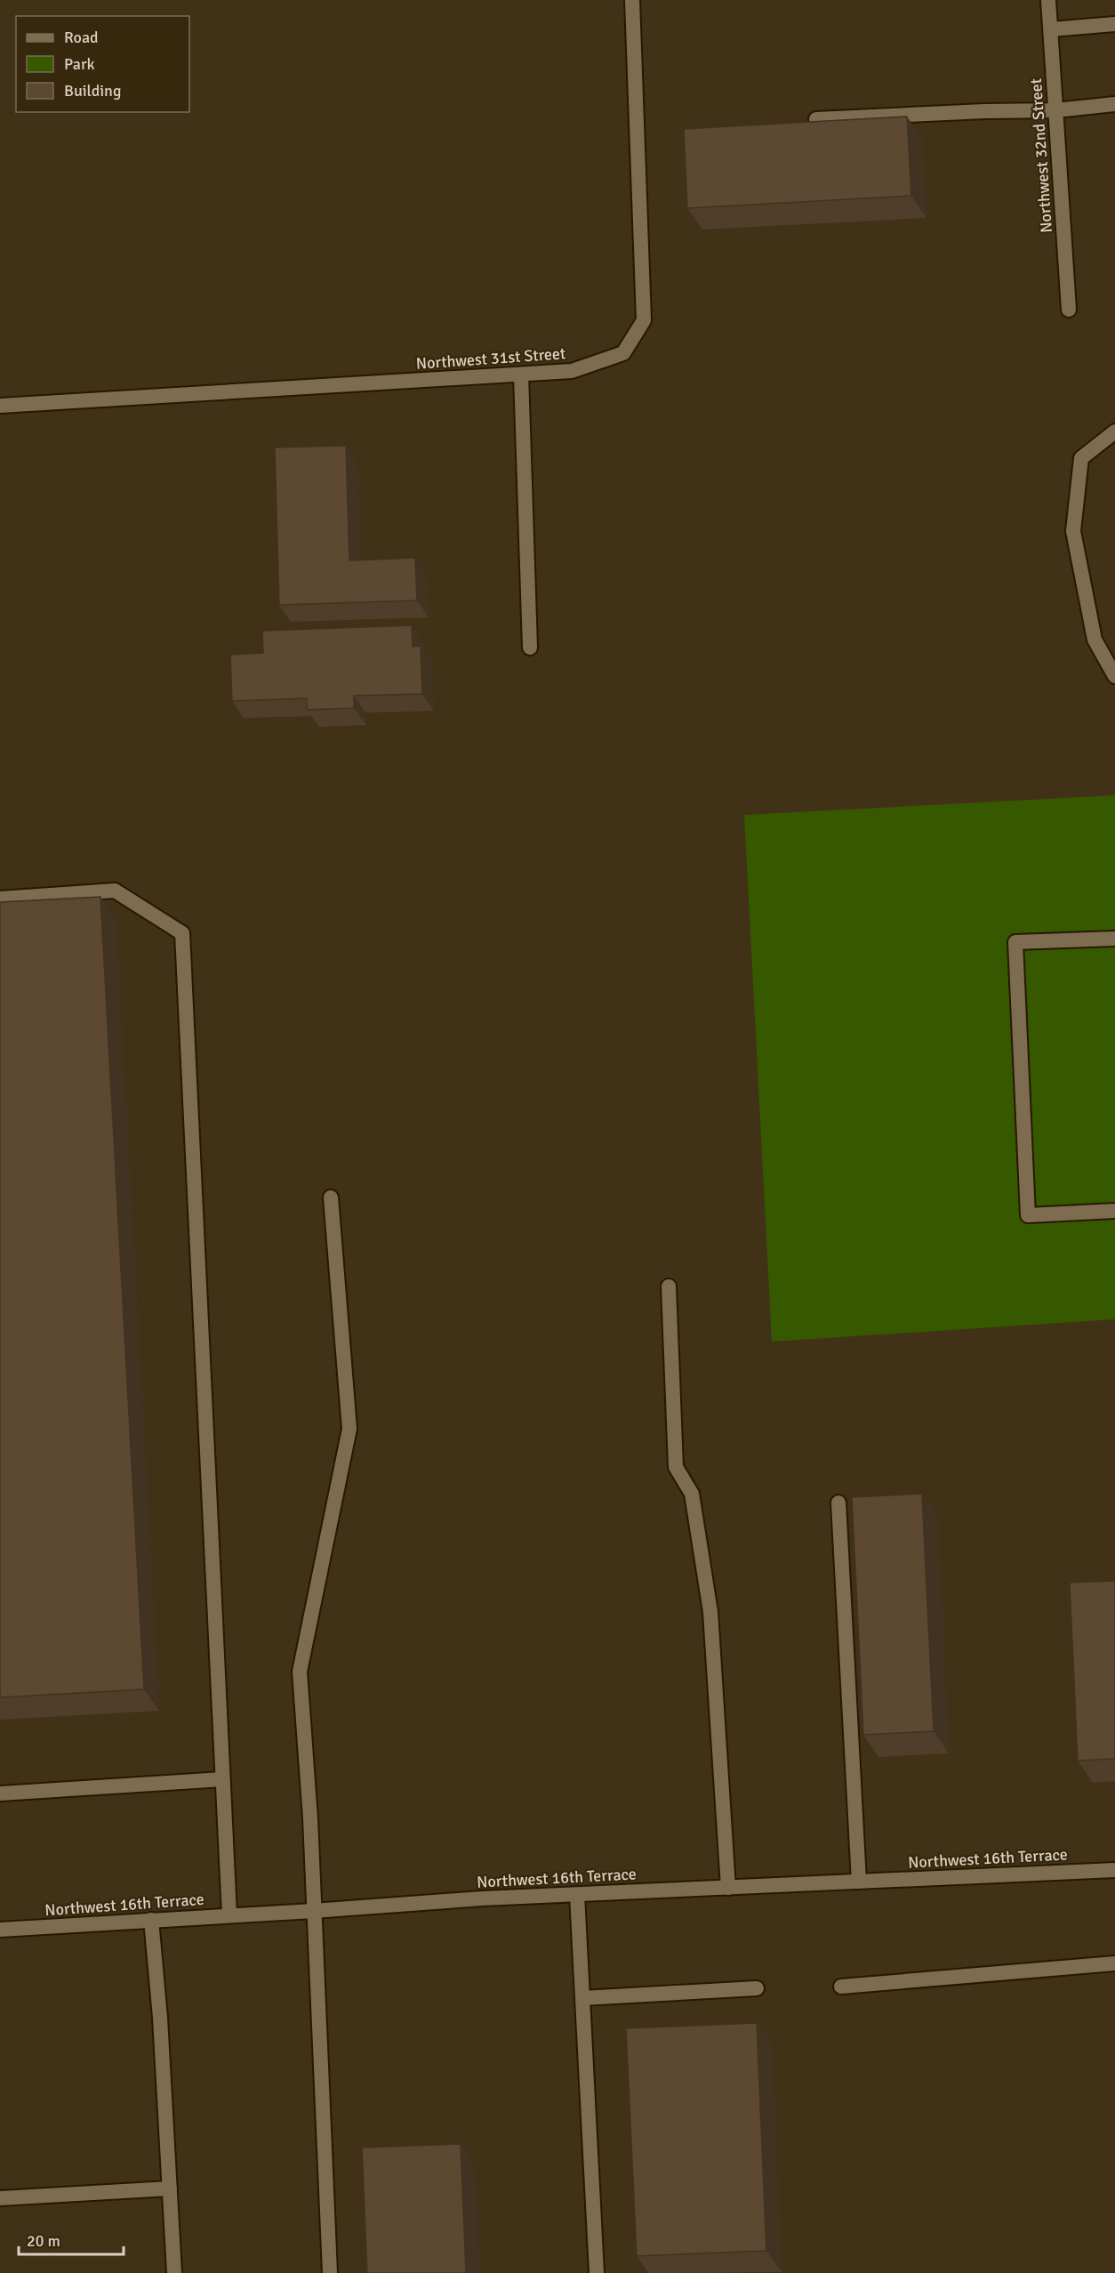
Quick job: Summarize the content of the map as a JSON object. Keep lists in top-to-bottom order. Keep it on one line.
{"streets":{"street":["Northwest 32nd Street","Northwest 31st Street","Northwest 16th Terrace"]},"legend":["Road","Park","Building"],"scale_bar":"20 m"}
